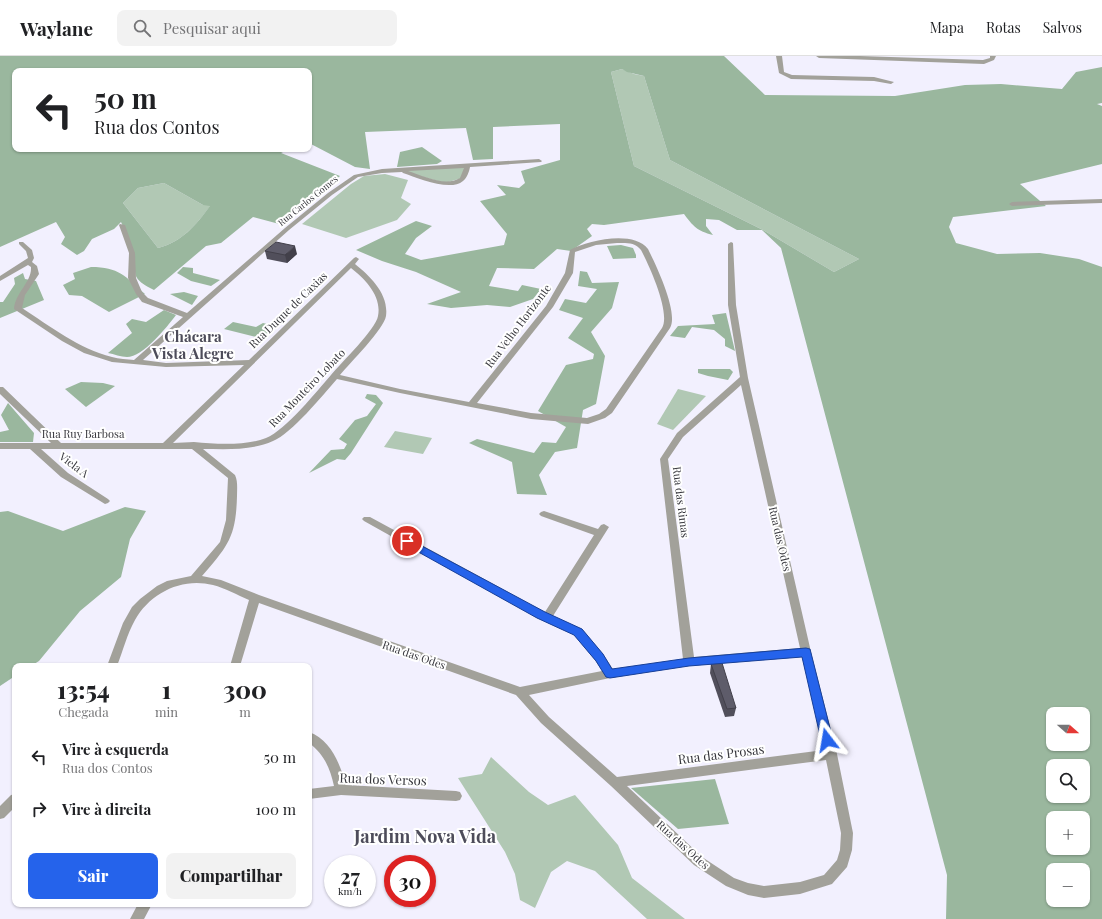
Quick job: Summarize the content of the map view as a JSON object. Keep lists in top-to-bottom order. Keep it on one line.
{"streets":{"street":["Rua Carlos Gomes","Rua Duque de Caxias","Rua Velho Horizonte","Rua Monteiro Lobato","Rua Ruy Barbosa","Viela A","Rua das Rimas","Rua das Odes","Rua das Prosas","Rua dos Versos"]},"crossings":[["Rua Duque de Caxias","Rua Monteiro Lobato"],["Rua Duque de Caxias","Rua Ruy Barbosa"],["Rua Velho Horizonte","Rua Monteiro Lobato"],["Rua Monteiro Lobato","Rua Ruy Barbosa"],["Rua Ruy Barbosa","Viela A"],["Rua das Rimas","Rua das Odes"],["Rua das Odes","Rua das Prosas"]],"districts":["Chácara Vista Alegre","Jardim Nova Vida"],"north":"right","page":{"header":"Waylane","search":"Pesquisar aqui","nav":["Mapa","Rotas","Salvos"],"turn":["50 m","Rua dos Contos"],"eta":["13:54","Chegada","1","min","300","m"],"map_buttons":["+","−"],"list":[{"name":"Vire à esquerda","note":"Rua dos Contos","value":"50 m"},{"name":"Vire à direita","value":"100 m"}],"buttons":["Sair","Compartilhar"],"speed":"27 km/h","limit":"30"}}
